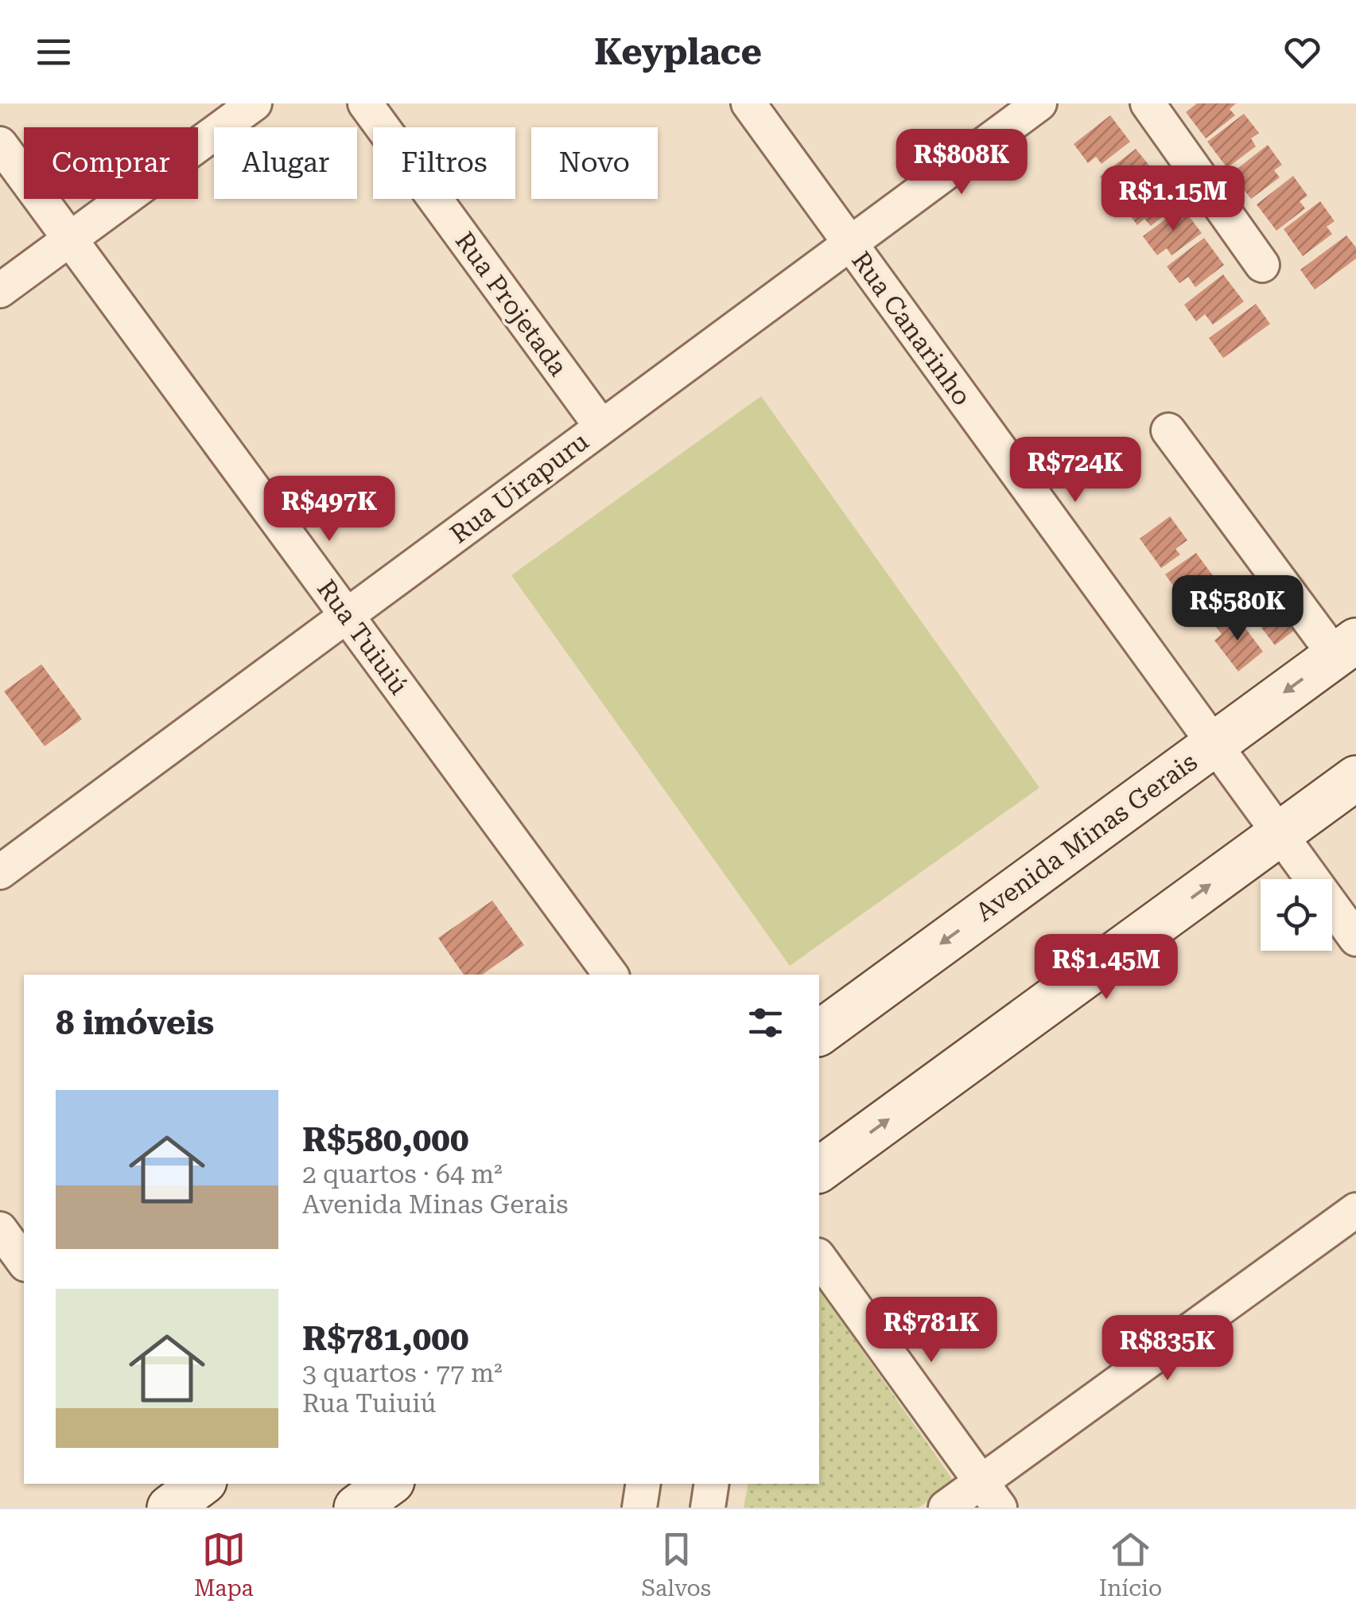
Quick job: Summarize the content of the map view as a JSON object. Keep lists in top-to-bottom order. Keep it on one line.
{"streets":{"street":["Rua Projetada","Rua Canarinho","Rua Uirapuru","Rua Tuiuiú","Avenida Minas Gerais"]},"crossings":[["Rua Projetada","Rua Uirapuru"],["Rua Canarinho","Rua Uirapuru"],["Rua Canarinho","Avenida Minas Gerais"],["Rua Uirapuru","Rua Tuiuiú"]],"page":{"header":"Keyplace","chip":["Comprar","Alugar","Filtros","Novo"],"price":["R$808K","R$1.15M","R$724K","R$497K","R$580K","R$1.45M","R$781K","R$835K"],"heading":"8 imóveis","list":[{"name":"R$580,000","note":"2 quartos · 64 m² · Avenida Minas Gerais"},{"name":"R$781,000","note":"3 quartos · 77 m² · Rua Tuiuiú"}],"tabs":["Mapa","Salvos","Início"]}}
